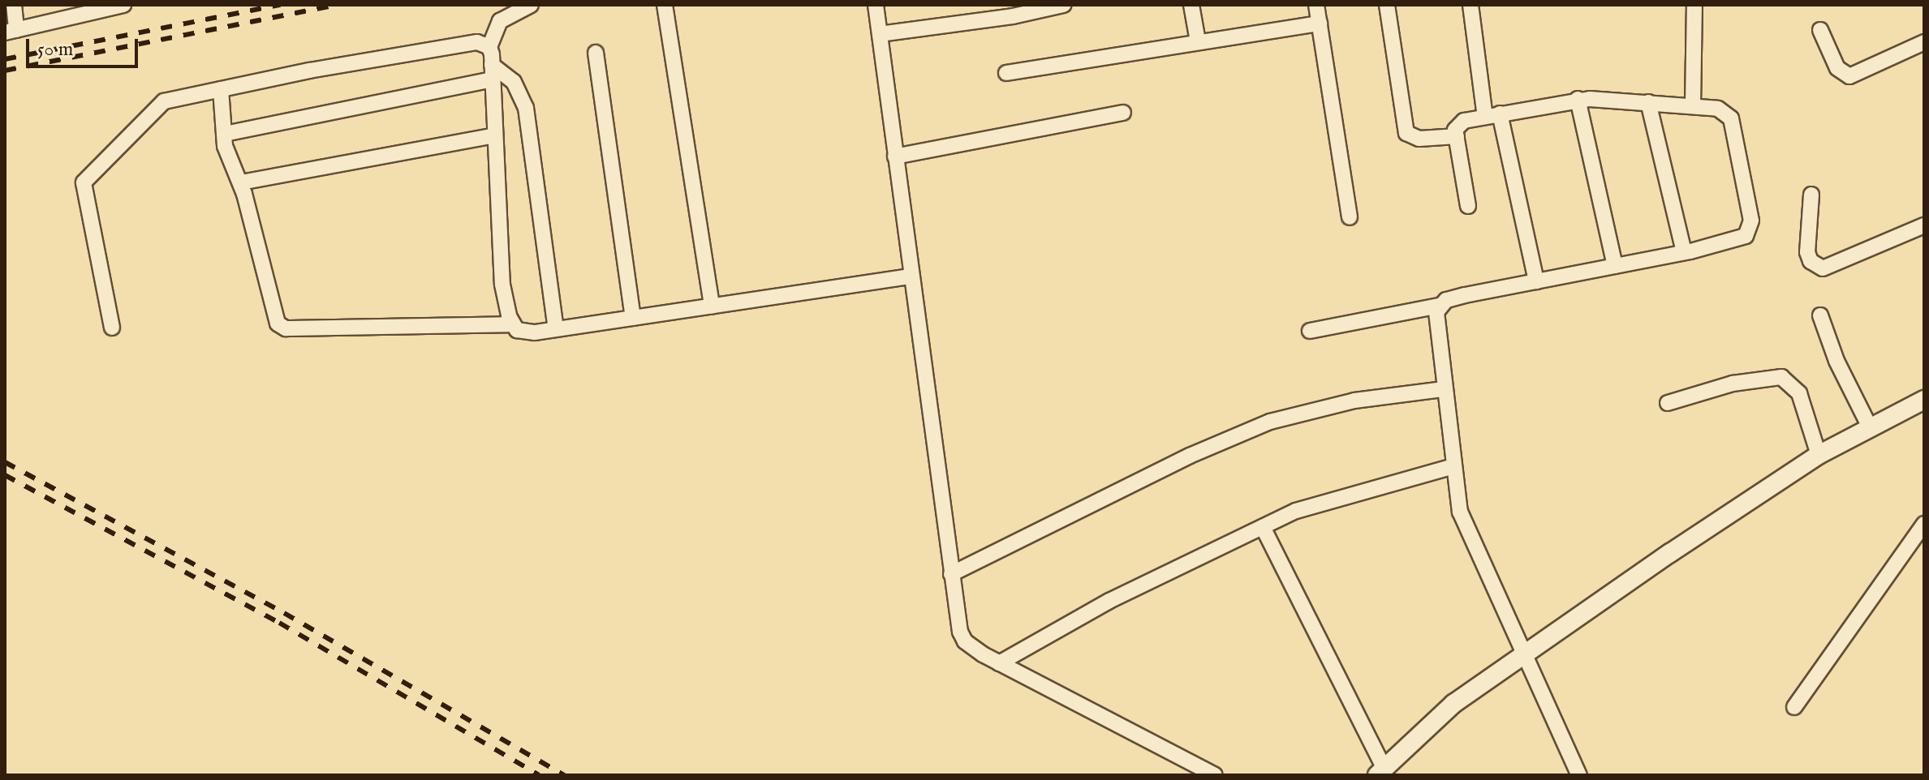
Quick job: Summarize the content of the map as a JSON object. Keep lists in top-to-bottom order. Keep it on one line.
{"scale_bar":"50 m"}
